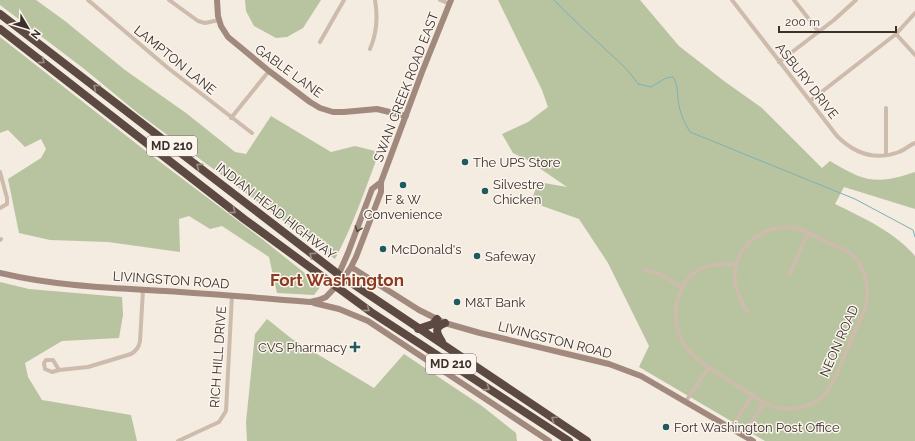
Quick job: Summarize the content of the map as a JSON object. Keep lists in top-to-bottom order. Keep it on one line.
{"streets":{"highway":["MD 210","INDIAN HEAD HIGHWAY"],"main road":["GABLE LANE","SWAN CREEK ROAD EAST","LIVINGSTON ROAD"],"street":["LAMPTON LANE","ASBURY DRIVE","NEON ROAD","RICH HILL DRIVE"]},"crossings":[["GABLE LANE","SWAN CREEK ROAD EAST"],["SWAN CREEK ROAD EAST","INDIAN HEAD HIGHWAY"],["SWAN CREEK ROAD EAST","LIVINGSTON ROAD"],["INDIAN HEAD HIGHWAY","LIVINGSTON ROAD"],["LIVINGSTON ROAD","RICH HILL DRIVE"]],"districts":["Fort Washington"],"places":{"other":["The UPS Store","F & W Convenience","Silvestre Chicken","McDonald's","Safeway","M&T Bank","Fort Washington Post Office"],"health":["CVS Pharmacy"]},"scale_bar":"200 m","north":"bottom right"}
